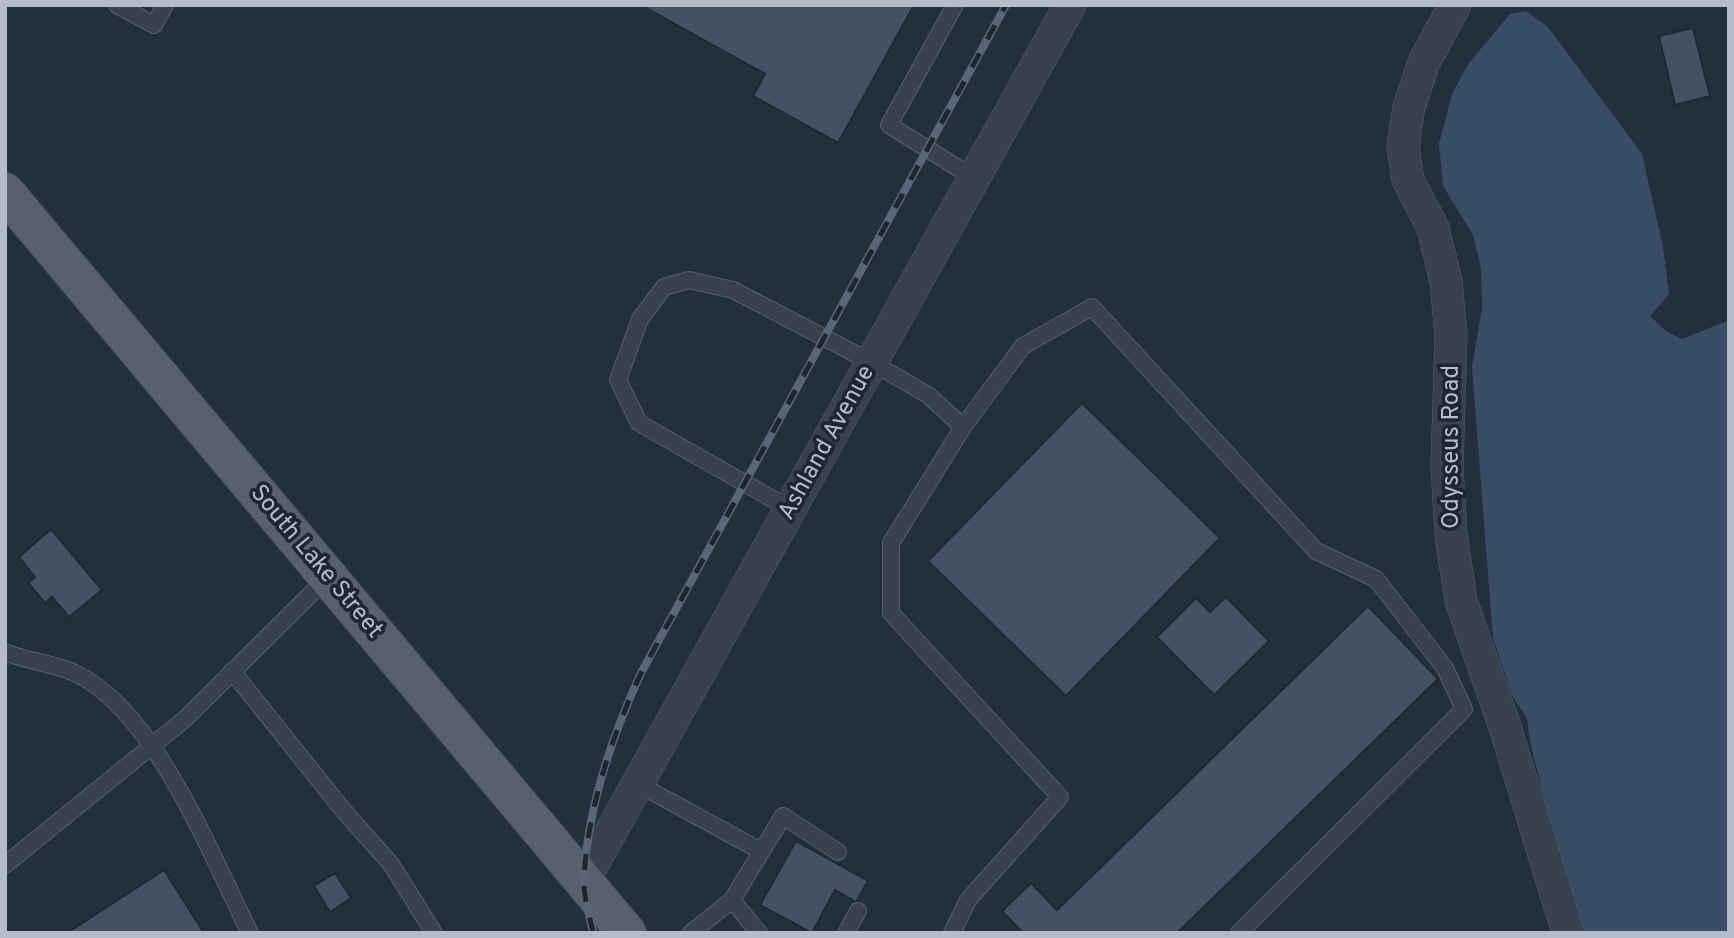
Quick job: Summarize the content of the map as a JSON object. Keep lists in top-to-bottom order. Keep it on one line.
{"streets":{"main road":["South Lake Street"],"street":["Ashland Avenue","Odysseus Road"]},"crossings":[["Ashland Avenue","South Lake Street"]]}
